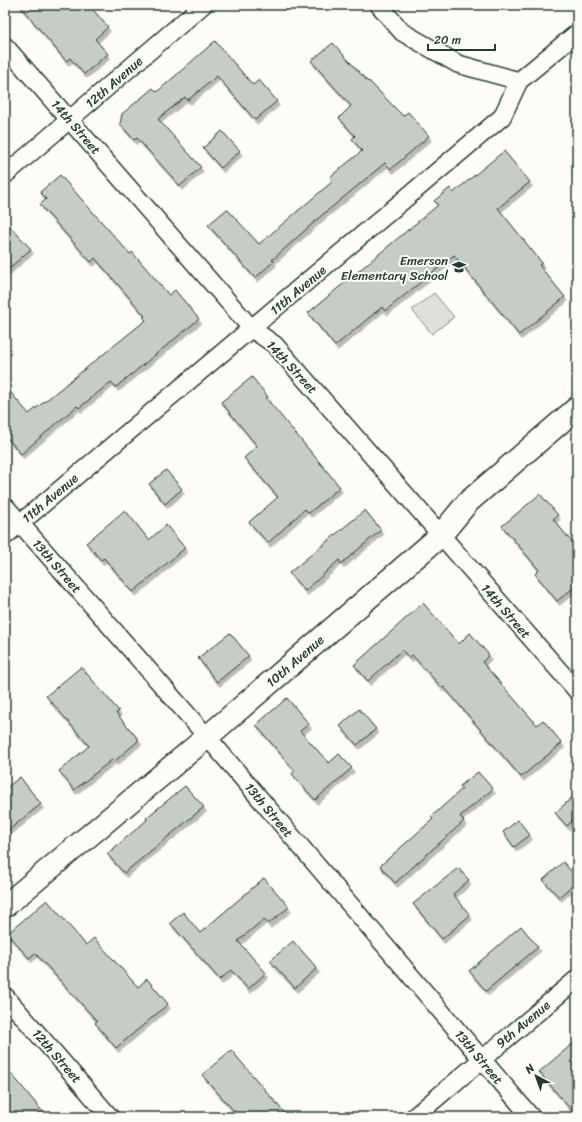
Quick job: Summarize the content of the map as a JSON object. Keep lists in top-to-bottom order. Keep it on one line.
{"streets":{"street":["12th Avenue","14th Street","11th Avenue","13th Street","10th Avenue","9th Avenue","12th Street"]},"crossings":[["12th Avenue","14th Street"],["14th Street","11th Avenue"],["14th Street","10th Avenue"],["11th Avenue","13th Street"],["13th Street","10th Avenue"],["13th Street","9th Avenue"]],"places":{"school or university":["Emerson Elementary School"]},"scale_bar":"20 m","north":"top left"}
